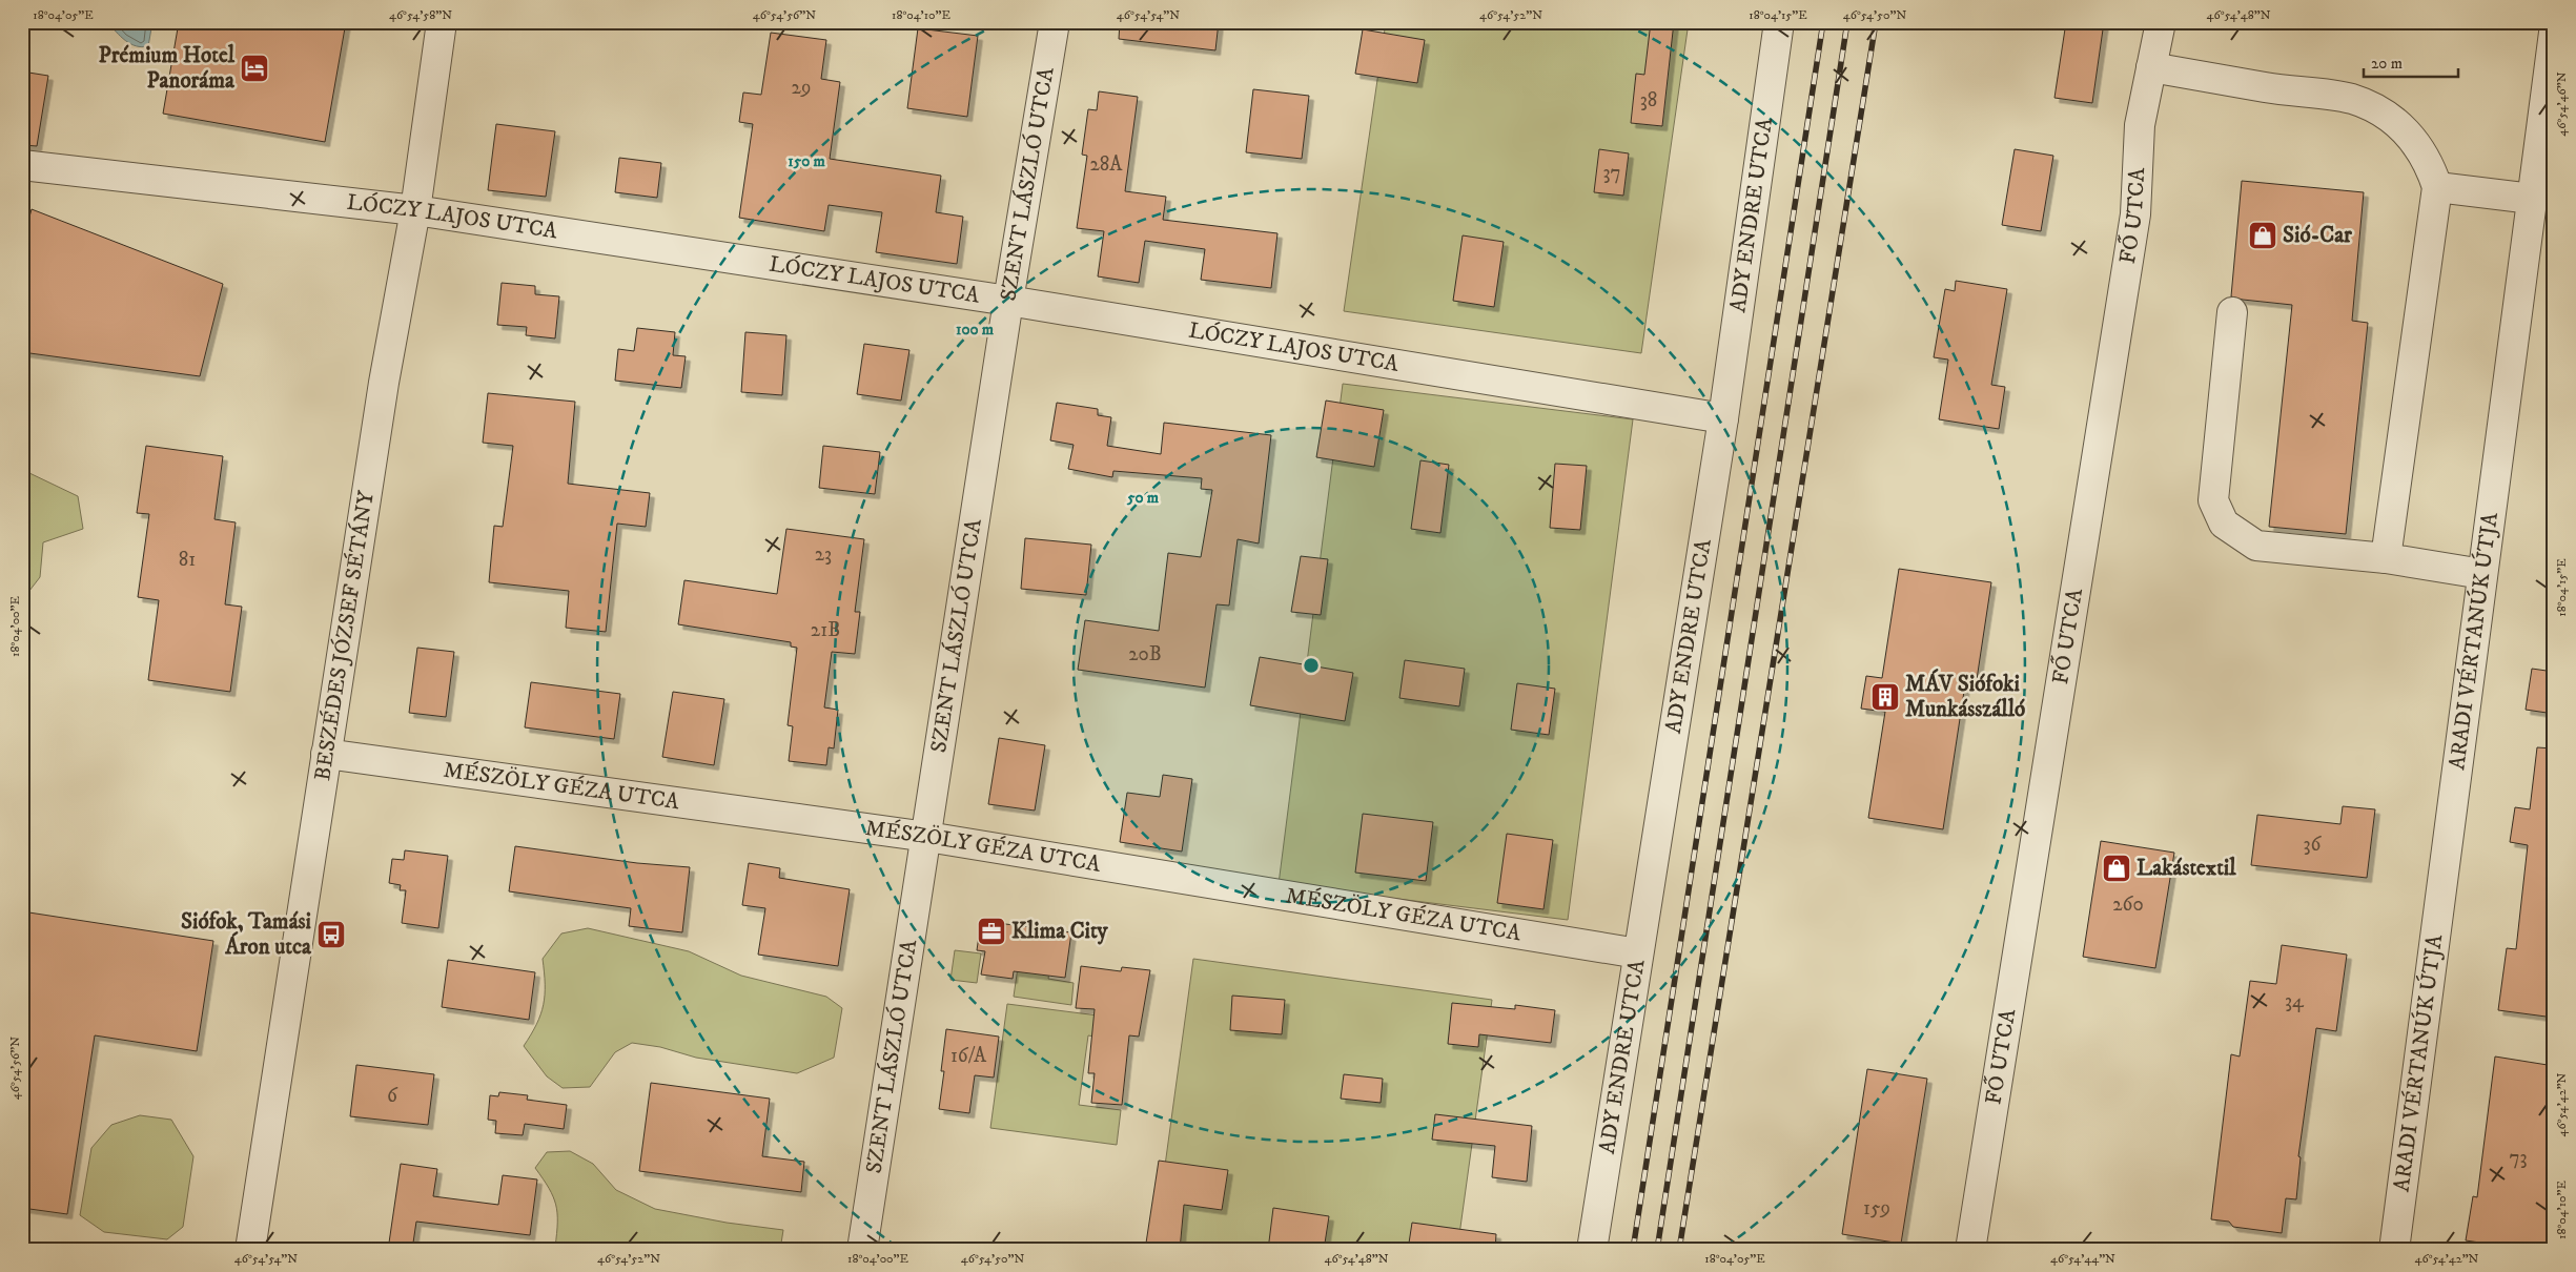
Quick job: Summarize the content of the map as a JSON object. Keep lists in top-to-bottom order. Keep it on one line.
{"streets":{"street":["SZENT LÁSZLÓ UTCA","ADY ENDRE UTCA","FŐ UTCA","LÓCZY LAJOS UTCA","BESZÉDES JÓZSEF SÉTÁNY","ARADI VÉRTANÚK ÚTJA","MÉSZÖLY GÉZA UTCA"]},"crossings":[["SZENT LÁSZLÓ UTCA","LÓCZY LAJOS UTCA"],["SZENT LÁSZLÓ UTCA","MÉSZÖLY GÉZA UTCA"],["ADY ENDRE UTCA","LÓCZY LAJOS UTCA"],["ADY ENDRE UTCA","MÉSZÖLY GÉZA UTCA"],["LÓCZY LAJOS UTCA","BESZÉDES JÓZSEF SÉTÁNY"],["BESZÉDES JÓZSEF SÉTÁNY","MÉSZÖLY GÉZA UTCA"]],"places":{"hotel":["Prémium Hotel Panoráma"],"shop":["Sió-Car","Lakástextil"],"building":["MÁV Siófoki Munkásszálló"],"office":["Klima City"],"bus stop":["Siófok, Tamási Áron utca"]},"house_numbers":["29","38","28A","37","23","81","21B","20B","36","260","34","16/A","6","73","159"],"scale_bar":"20 m","coordinates":["18°04'05\"E","46°54'58\"N","46°54'56\"N","18°04'10\"E","46°54'54\"N","46°54'52\"N","18°04'15\"E","46°54'50\"N","46°54'48\"N","46°54'46\"N","18°04'00\"E","46°54'42\"N","46°54'44\"N"],"rings":["150 m","100 m","50 m"]}
